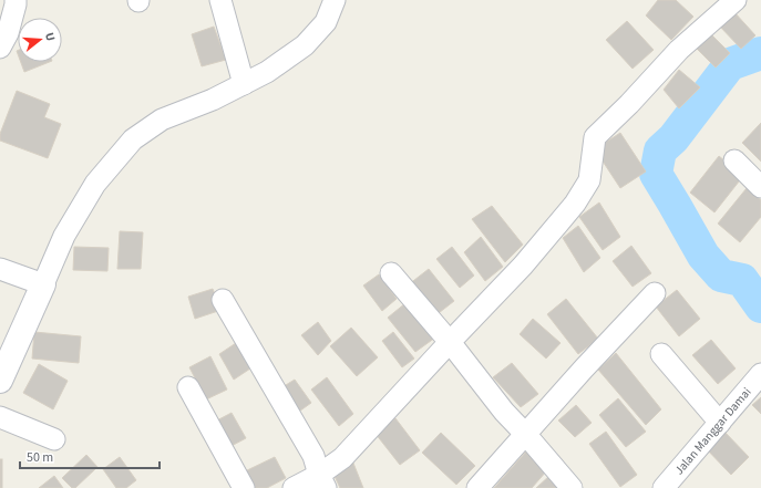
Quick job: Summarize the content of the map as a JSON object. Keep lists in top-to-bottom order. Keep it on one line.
{"streets":{"street":["Jalan Manggar Damai"]},"scale_bar":"50 m","north":"right"}
